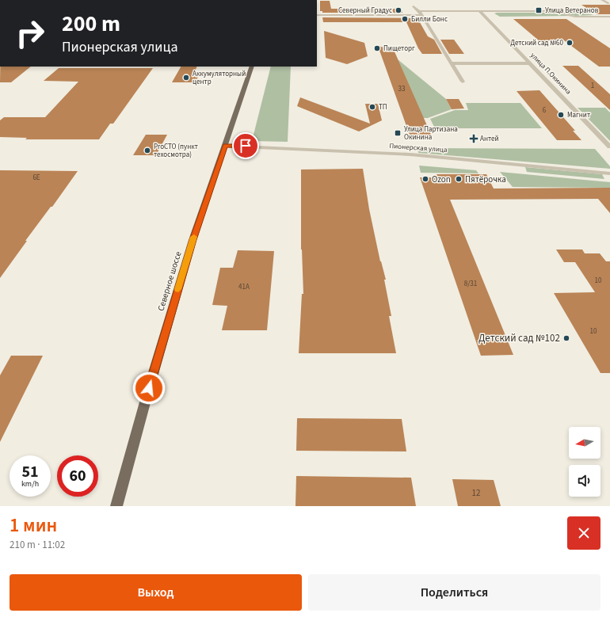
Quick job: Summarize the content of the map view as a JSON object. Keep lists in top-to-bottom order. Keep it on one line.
{"streets":{"main road":["Северное шоссе"],"street":["улица П.Окинина","Пионерская улица"]},"crossings":[["Пионерская улица","Северное шоссе"]],"places":{"other":["Северный Градус","Билли Бонс","Детский сад №60","Пищеторг","Аккумуляторный центр","ТП","Магнит","ProСТО (пункт техосмотра)","Ozon","Пятёрочка","Детский сад №102"],"transit":["Улица Ветеранов","Улица Партизана Окинина"],"health":["Антей"]},"house_numbers":["1","33","6","6Е","10","8/31","41А","10","12"],"north":"left","page":{"turn":["200 m","Пионерская улица"],"speed":"51 km/h","limit":"60","heading":["1 мин","210 m · 11:02"],"buttons":["Выход","Поделиться"]}}
